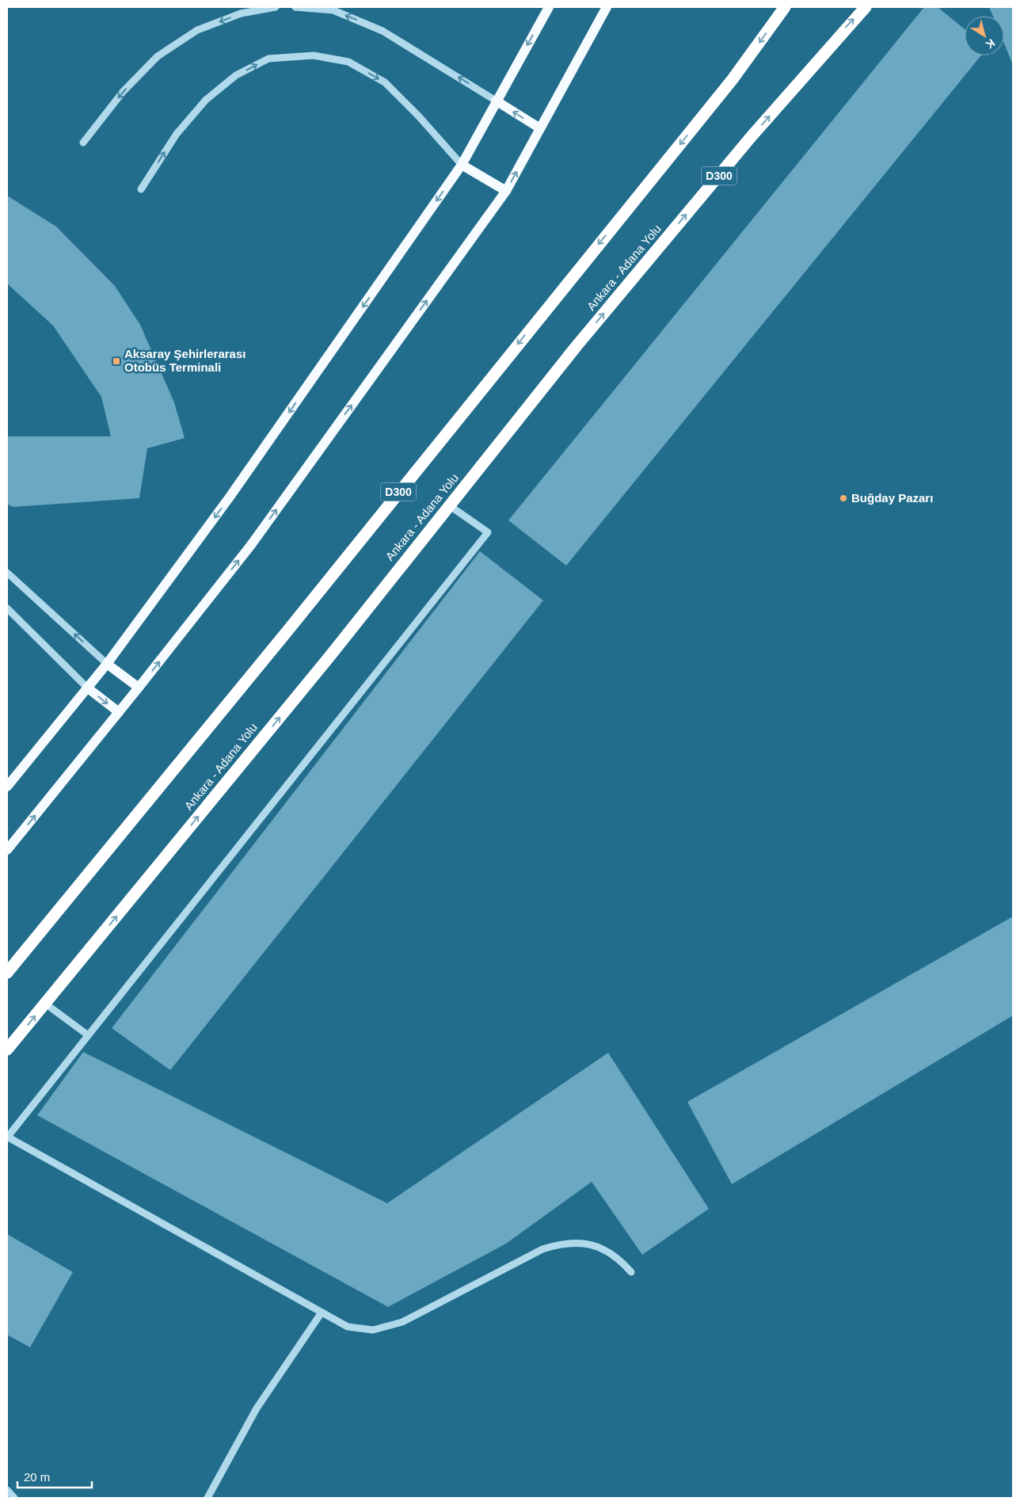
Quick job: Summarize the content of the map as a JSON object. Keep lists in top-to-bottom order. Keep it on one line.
{"streets":{"highway":["D300","Ankara - Adana Yolu"]},"places":{"transit":["Aksaray Şehirlerarası Otobüs Terminali"],"other":["Buğday Pazarı"]},"scale_bar":"20 m","north":"bottom right"}
